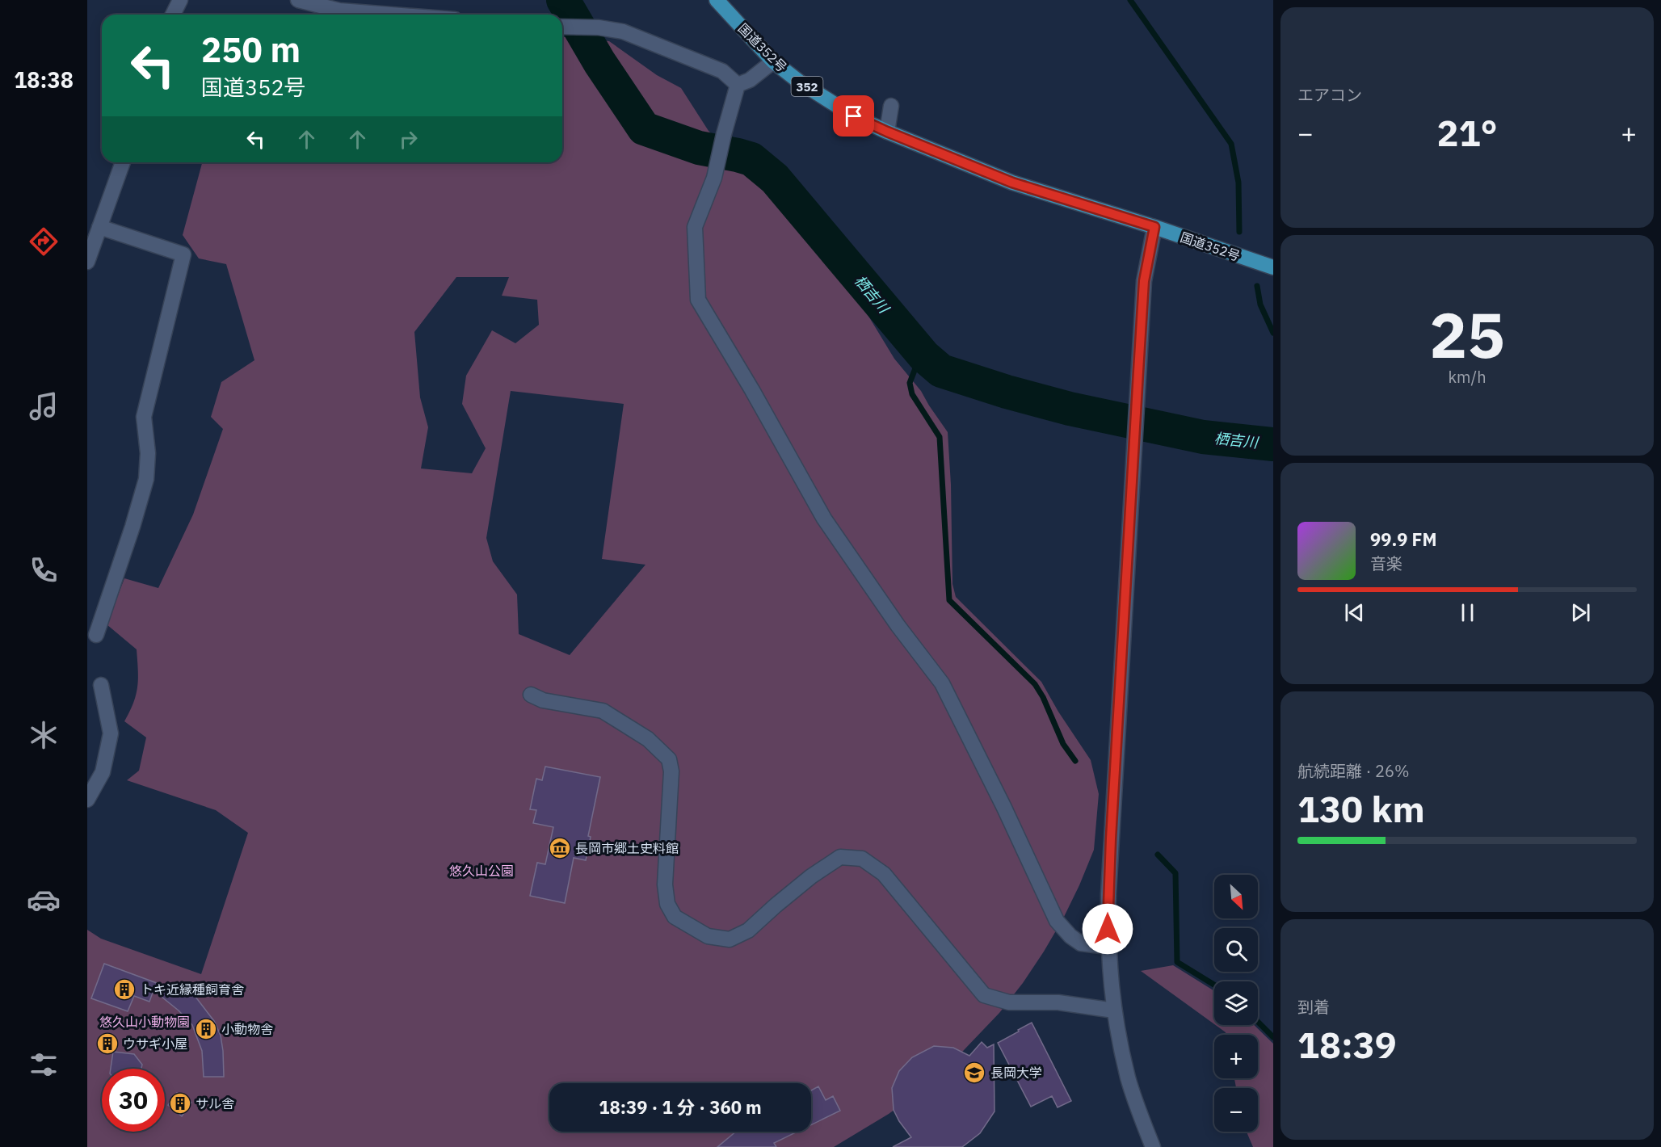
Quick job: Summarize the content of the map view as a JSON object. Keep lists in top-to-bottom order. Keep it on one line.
{"streets":{"highway":["国道352号","352"]},"water":["栖吉川"],"parks":["悠久山公園","悠久山小動物園"],"places":{"museum":["長岡市郷土史料館"],"building":["トキ近縁種飼育舎","小動物舎","ウサギ小屋","サル舎"],"school or university":["長岡大学"]},"north":"bottom right","page":{"tabs":"18:38","tile":["エアコン",["25","km/h"],["航続距離 · 26%","130 km"],["到着","18:39"]],"turn":["250 m","国道352号"],"heat":["−","21°","+"],"song":["99.9 FM","音楽"],"map_buttons":["+","−"],"limit":"30","trip":"18:39 · 1 分 · 360 m"}}
